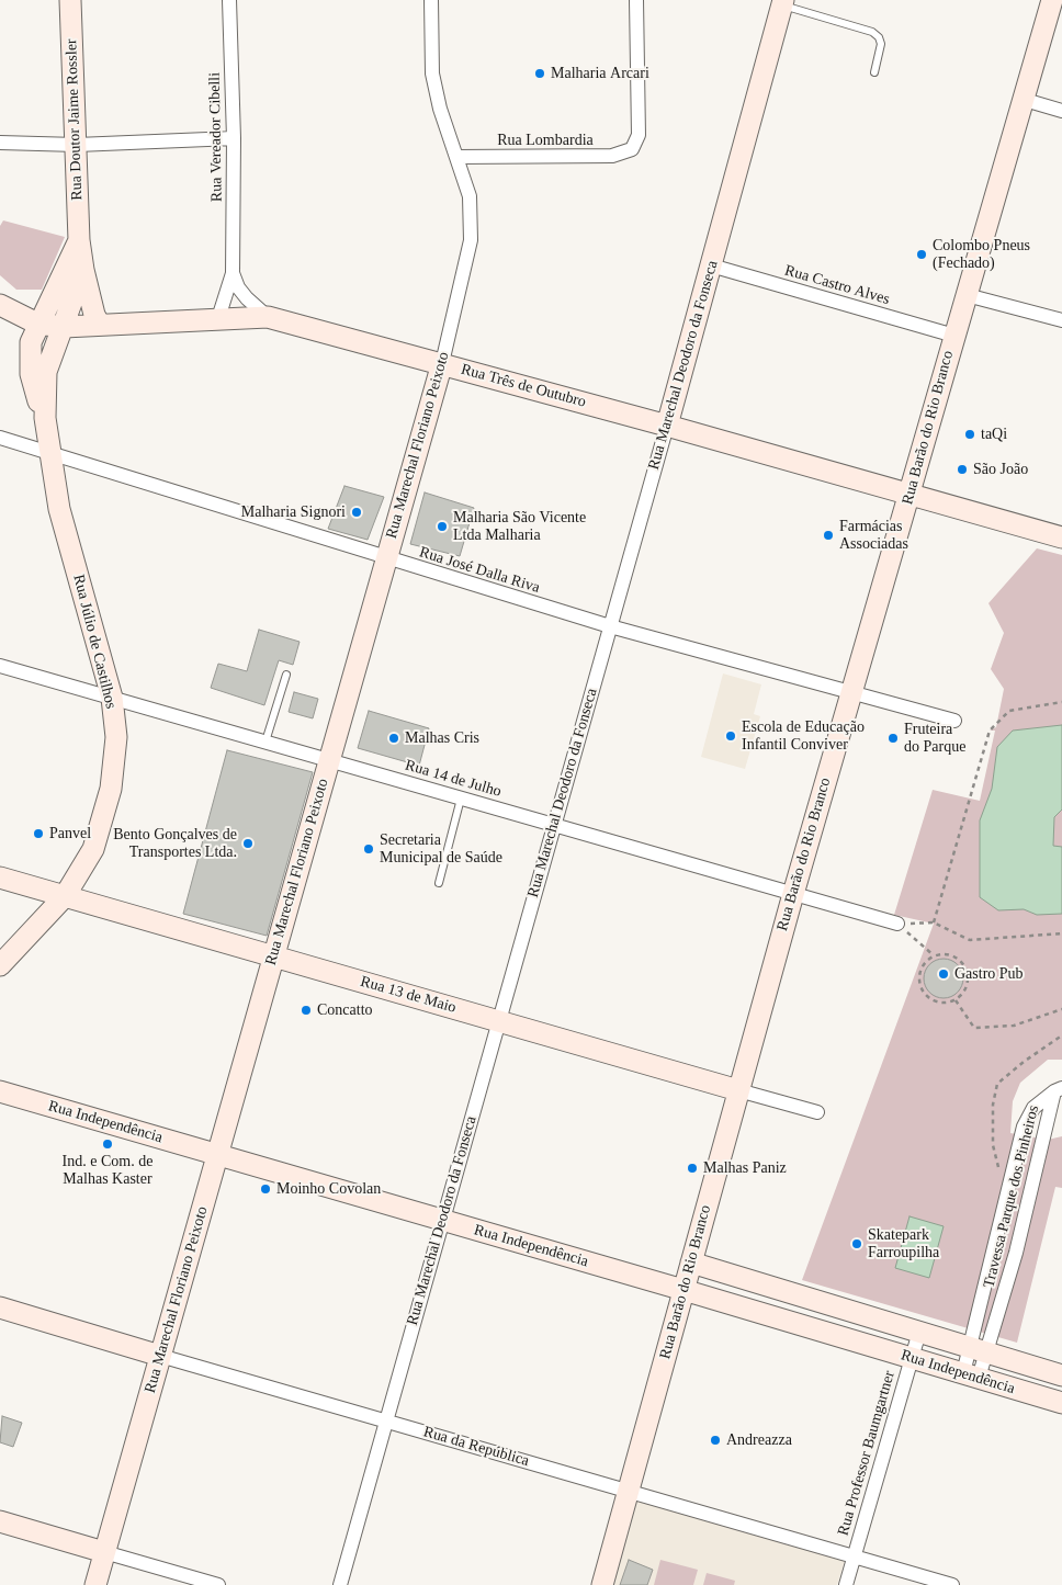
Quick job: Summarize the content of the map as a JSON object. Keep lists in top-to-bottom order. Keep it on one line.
{"streets":{"street":["Rua Doutor Jaime Rossler","Rua Vereador Cibelli","Rua Lombardia","Rua Castro Alves","Rua Marechal Deodoro da Fonseca","Rua Três de Outubro","Rua Barão do Rio Branco","Rua Marechal Floriano Peixoto","Rua José Dalla Riva","Rua Júlio de Castilhos","Rua 14 de Julho","Rua 13 de Maio","Rua Independência","Travessa Parque dos Pinheiros","Rua da República","Rua Professor Baumgartner"]},"crossings":[["Rua Doutor Jaime Rossler","Rua Três de Outubro"],["Rua Doutor Jaime Rossler","Rua Júlio de Castilhos"],["Rua Vereador Cibelli","Rua Três de Outubro"],["Rua Lombardia","Rua Marechal Floriano Peixoto"],["Rua Castro Alves","Rua Marechal Deodoro da Fonseca"],["Rua Castro Alves","Rua Barão do Rio Branco"],["Rua Marechal Deodoro da Fonseca","Rua Três de Outubro"],["Rua Marechal Deodoro da Fonseca","Rua José Dalla Riva"],["Rua Marechal Deodoro da Fonseca","Rua 14 de Julho"],["Rua Marechal Deodoro da Fonseca","Rua 13 de Maio"],["Rua Marechal Deodoro da Fonseca","Rua Independência"],["Rua Marechal Deodoro da Fonseca","Rua da República"],["Rua Três de Outubro","Rua Barão do Rio Branco"],["Rua Três de Outubro","Rua Marechal Floriano Peixoto"],["Rua Três de Outubro","Rua Júlio de Castilhos"],["Rua Barão do Rio Branco","Rua José Dalla Riva"],["Rua Barão do Rio Branco","Rua 14 de Julho"],["Rua Barão do Rio Branco","Rua 13 de Maio"],["Rua Barão do Rio Branco","Rua Independência"],["Rua Barão do Rio Branco","Rua da República"],["Rua Marechal Floriano Peixoto","Rua José Dalla Riva"],["Rua Marechal Floriano Peixoto","Rua 14 de Julho"],["Rua Marechal Floriano Peixoto","Rua 13 de Maio"],["Rua Marechal Floriano Peixoto","Rua Independência"],["Rua Marechal Floriano Peixoto","Rua da República"],["Rua José Dalla Riva","Rua Júlio de Castilhos"],["Rua Júlio de Castilhos","Rua 14 de Julho"],["Rua Júlio de Castilhos","Rua 13 de Maio"],["Rua Independência","Travessa Parque dos Pinheiros"],["Rua Independência","Rua Professor Baumgartner"],["Rua da República","Rua Professor Baumgartner"]],"places":["Malharia Arcari","Colombo Pneus (Fechado)","taQi","São João","Malharia Signori","Malharia São Vicente Ltda Malharia","Farmácias Associadas","Escola de Educação Infantil Conviver","Malhas Cris","Fruteira do Parque","Panvel","Bento Gonçalves de Transportes Ltda.","Secretaria Municipal de Saúde","Gastro Pub","Concatto","Ind. e Com. de Malhas Kaster","Malhas Paniz","Moinho Covolan","Skatepark Farroupilha","Andreazza"]}
